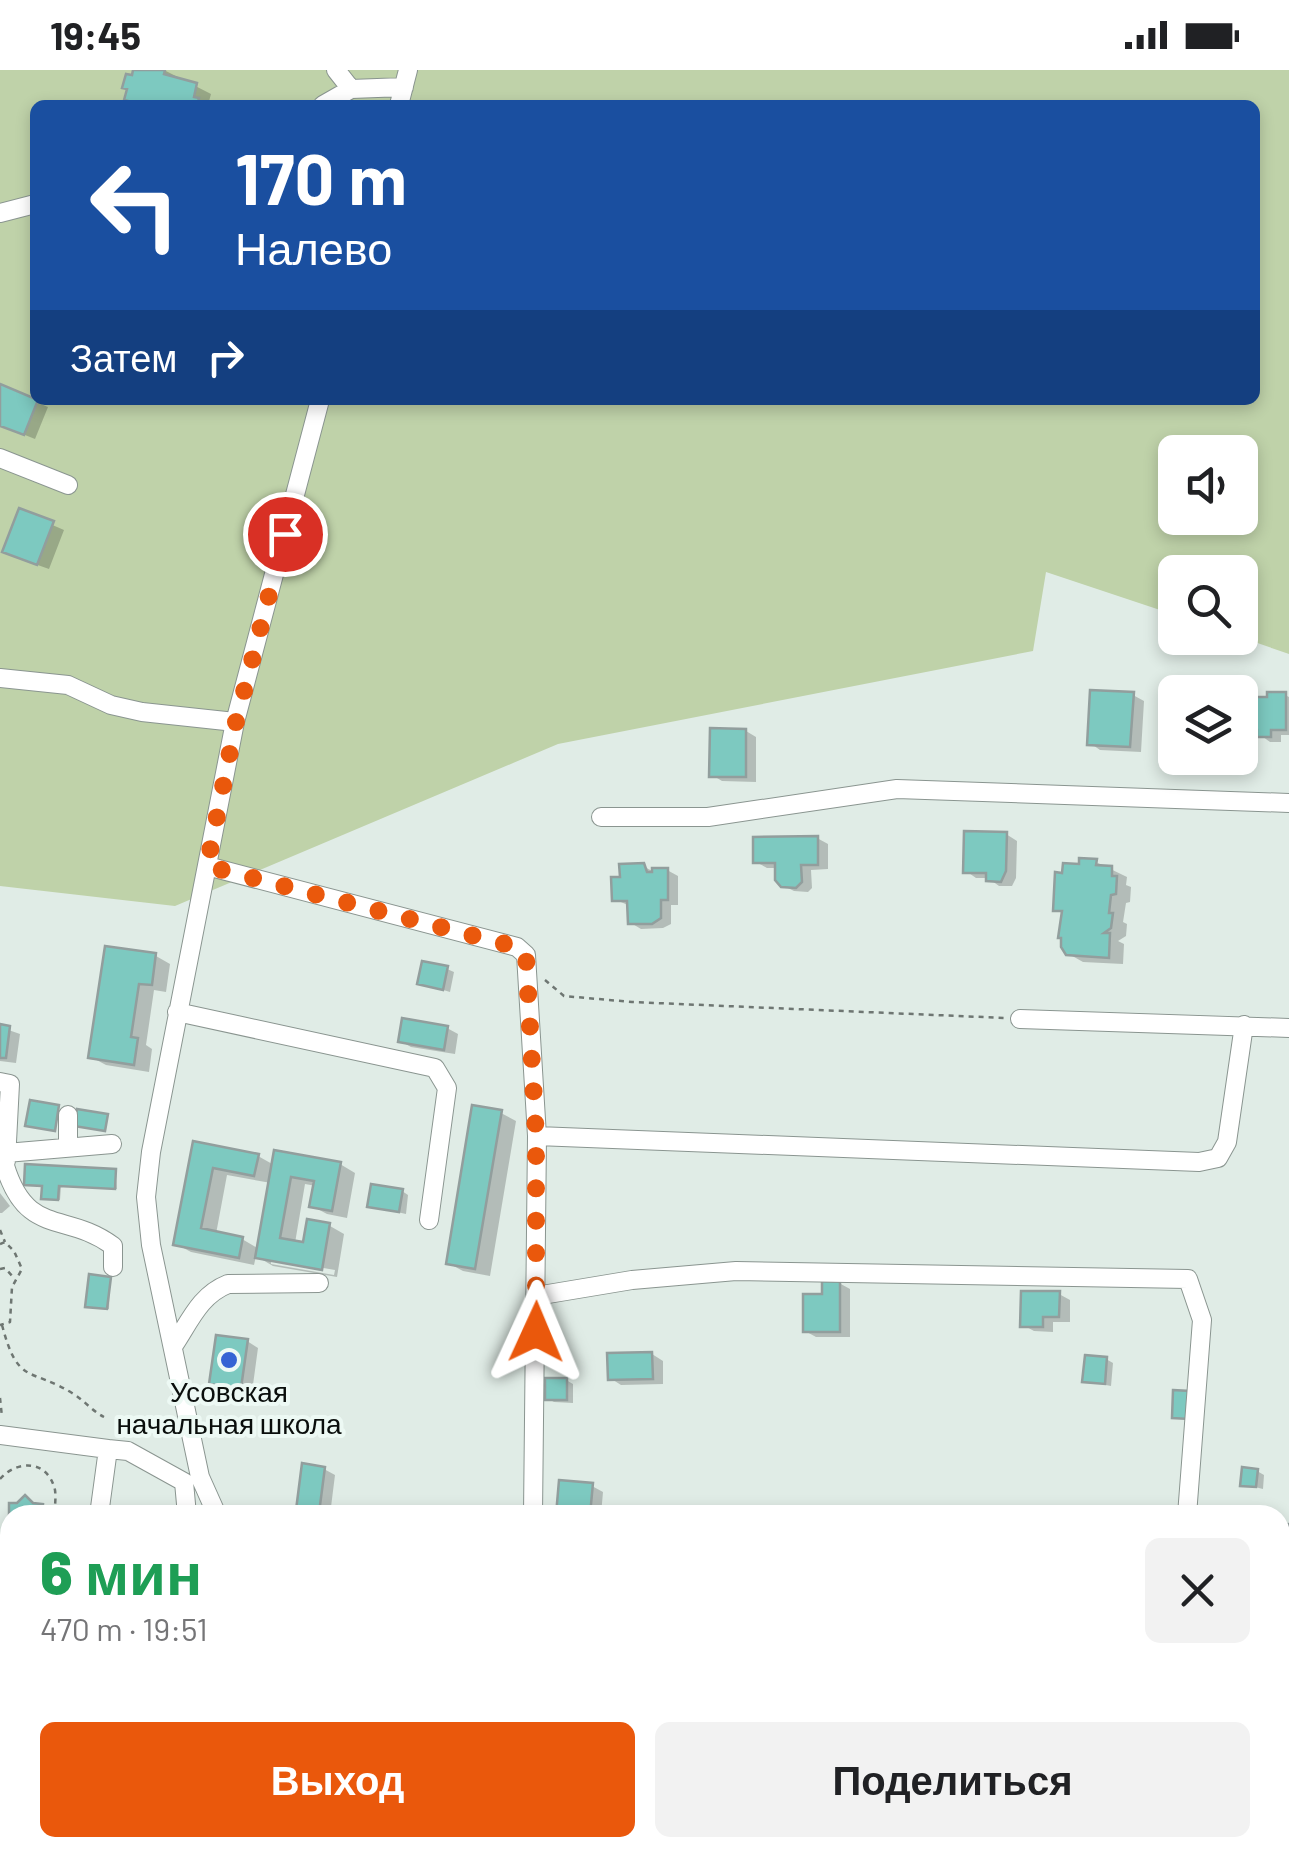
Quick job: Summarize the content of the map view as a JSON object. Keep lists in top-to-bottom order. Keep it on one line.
{"places":["Усовская начальная школа"],"page":{"status":"19:45","turn":["170 m","Налево"],"then":"Затем","heading":["6 мин","470 m · 19:51"],"buttons":["Выход","Поделиться"]}}
